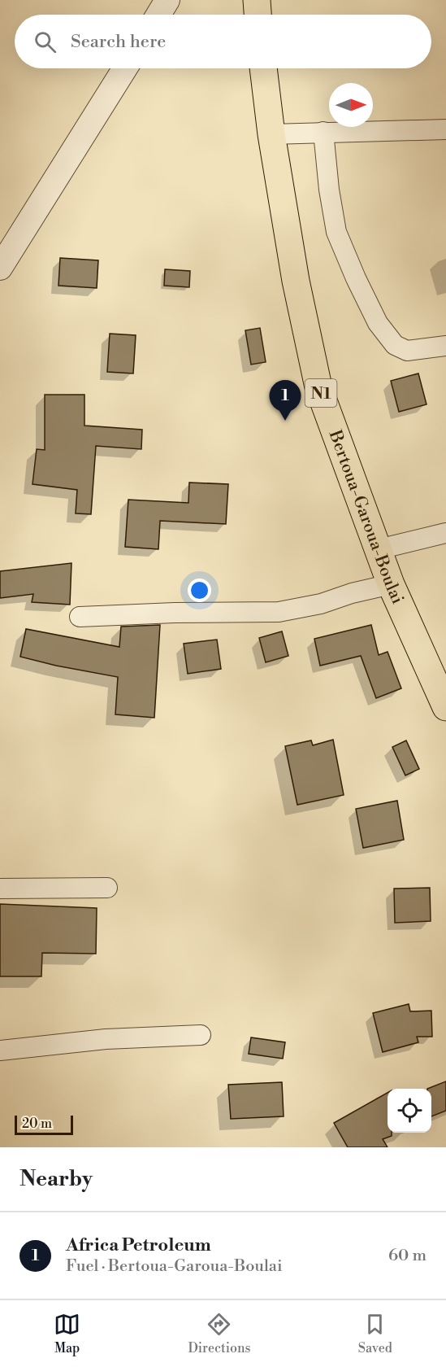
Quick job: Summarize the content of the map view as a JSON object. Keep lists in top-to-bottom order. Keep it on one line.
{"streets":{"highway":["N1","Bertoua-Garoua-Boulai"]},"scale_bar":"20 m","north":"right","page":{"search":"Search here","pins":"1","scale":"20 m","heading":"Nearby","list":[{"mark":"1","name":"Africa Petroleum","note":"Fuel · Bertoua-Garoua-Boulai","value":"60 m"}],"nav":["Map","Directions","Saved"]}}
